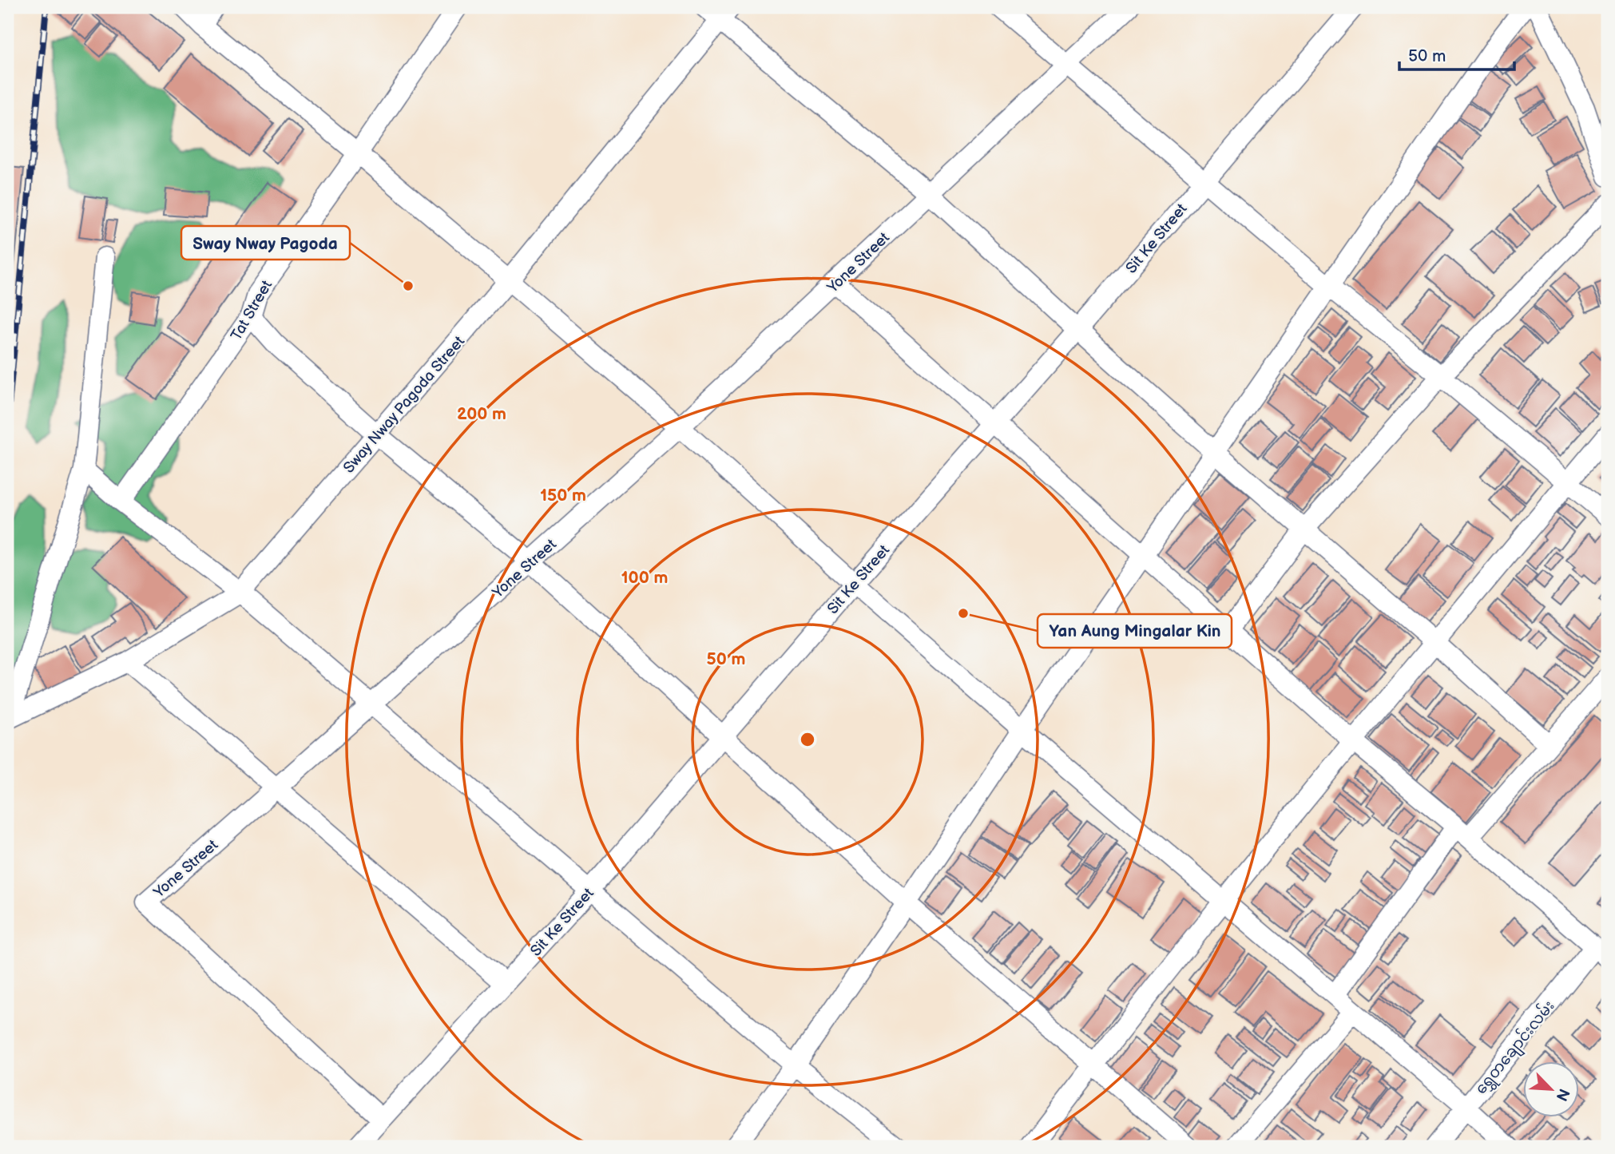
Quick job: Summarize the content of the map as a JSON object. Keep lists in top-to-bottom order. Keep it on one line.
{"streets":{"street":["Sit Ke Street","Yone Street","Tat Street","Sway Nway Pagoda Street","ရွှေတချောင်းလမ်း"]},"crossings":[["Sit Ke Street","Yone Street"]],"places":["Sway Nway Pagoda","Yan Aung Mingalar Kin"],"scale_bar":"50 m","north":"bottom right","rings":["200 m","150 m","100 m","50 m"]}
